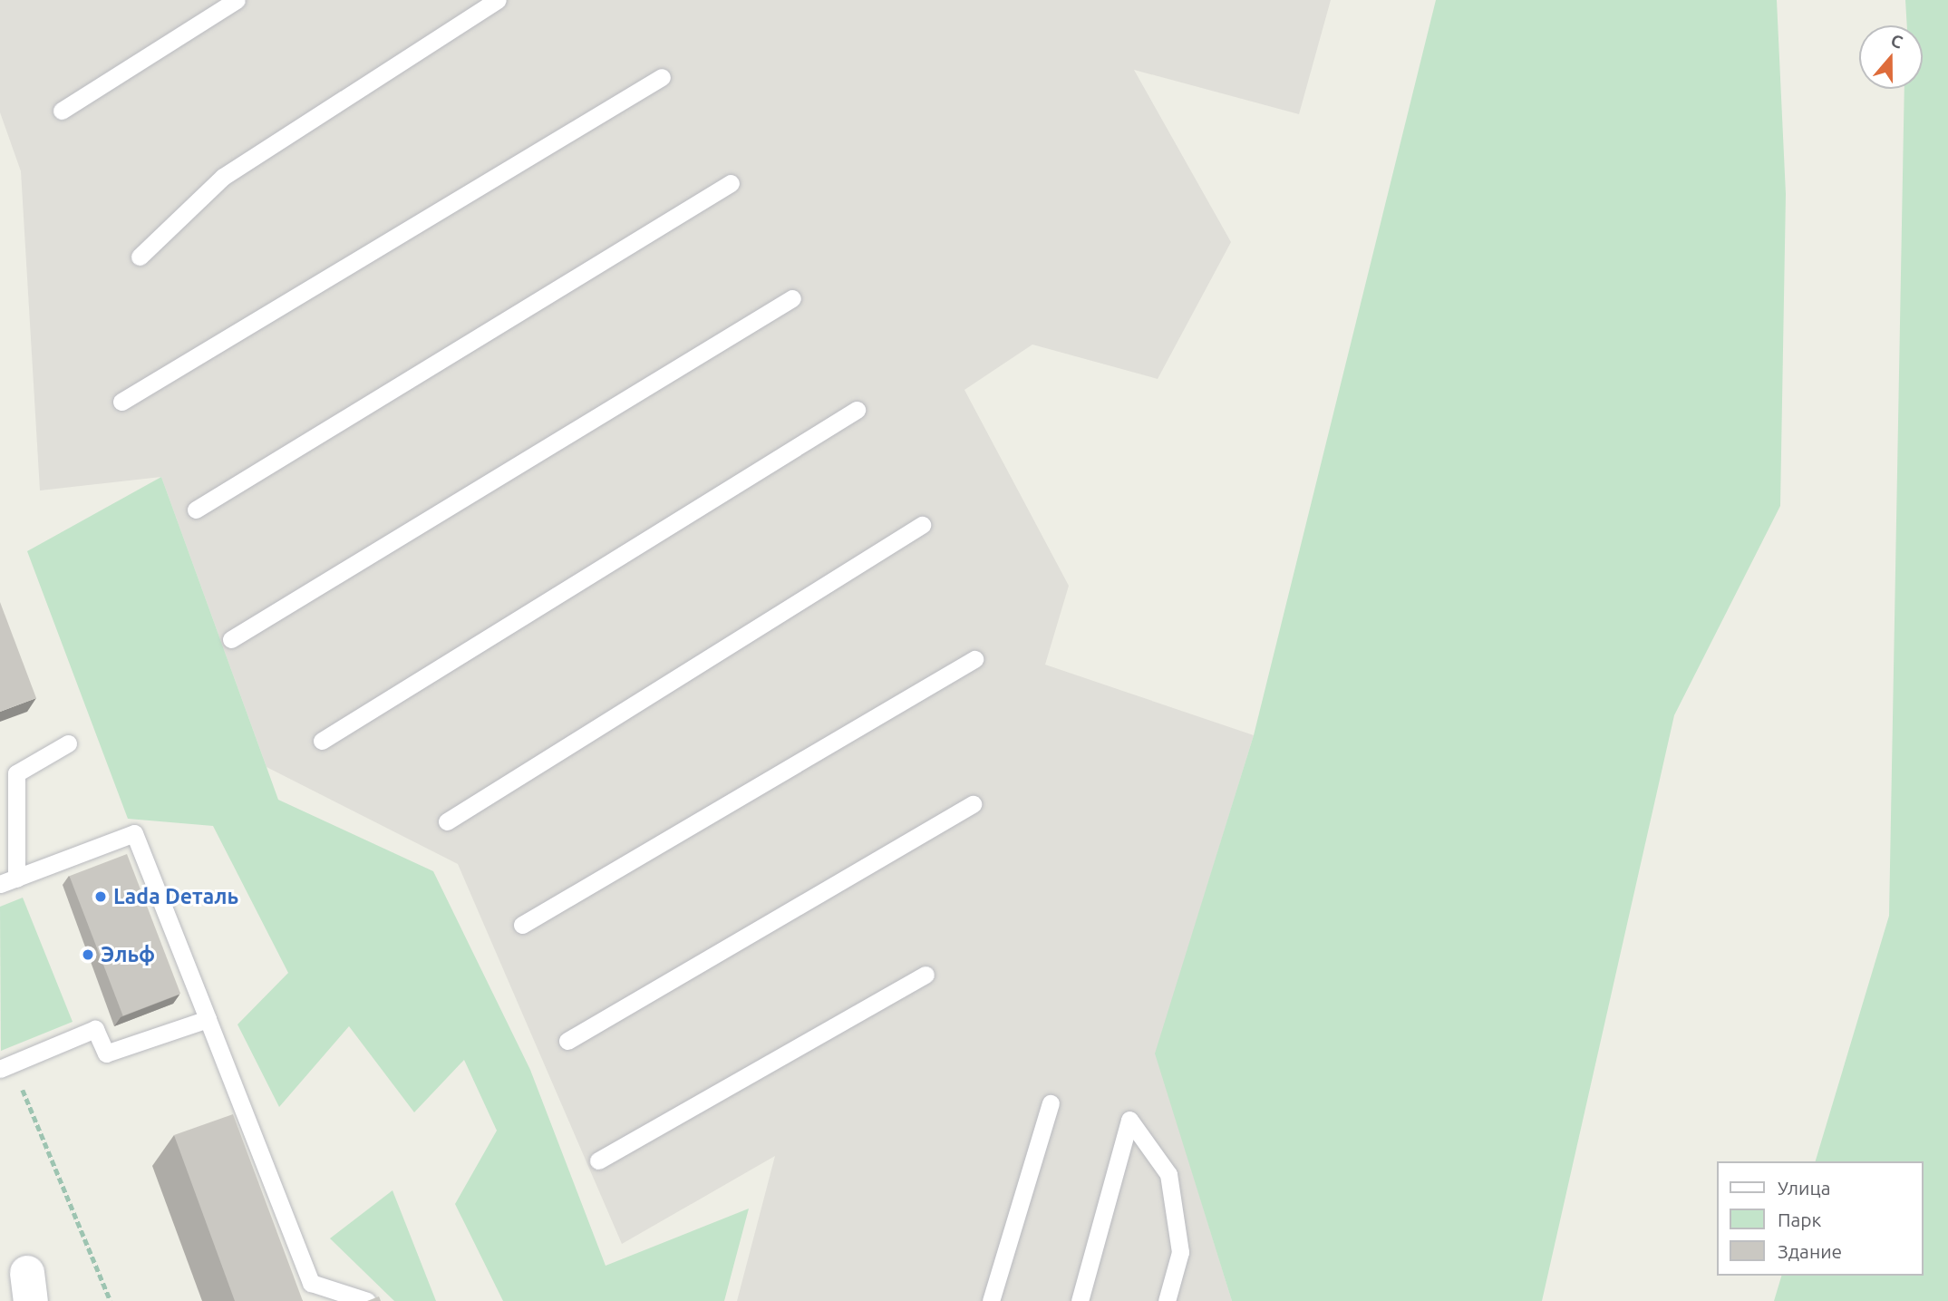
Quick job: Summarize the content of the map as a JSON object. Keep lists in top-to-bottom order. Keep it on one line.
{"places":["Lada Dеталь","Эльф"],"legend":["Улица","Парк","Здание"],"north":"top"}
